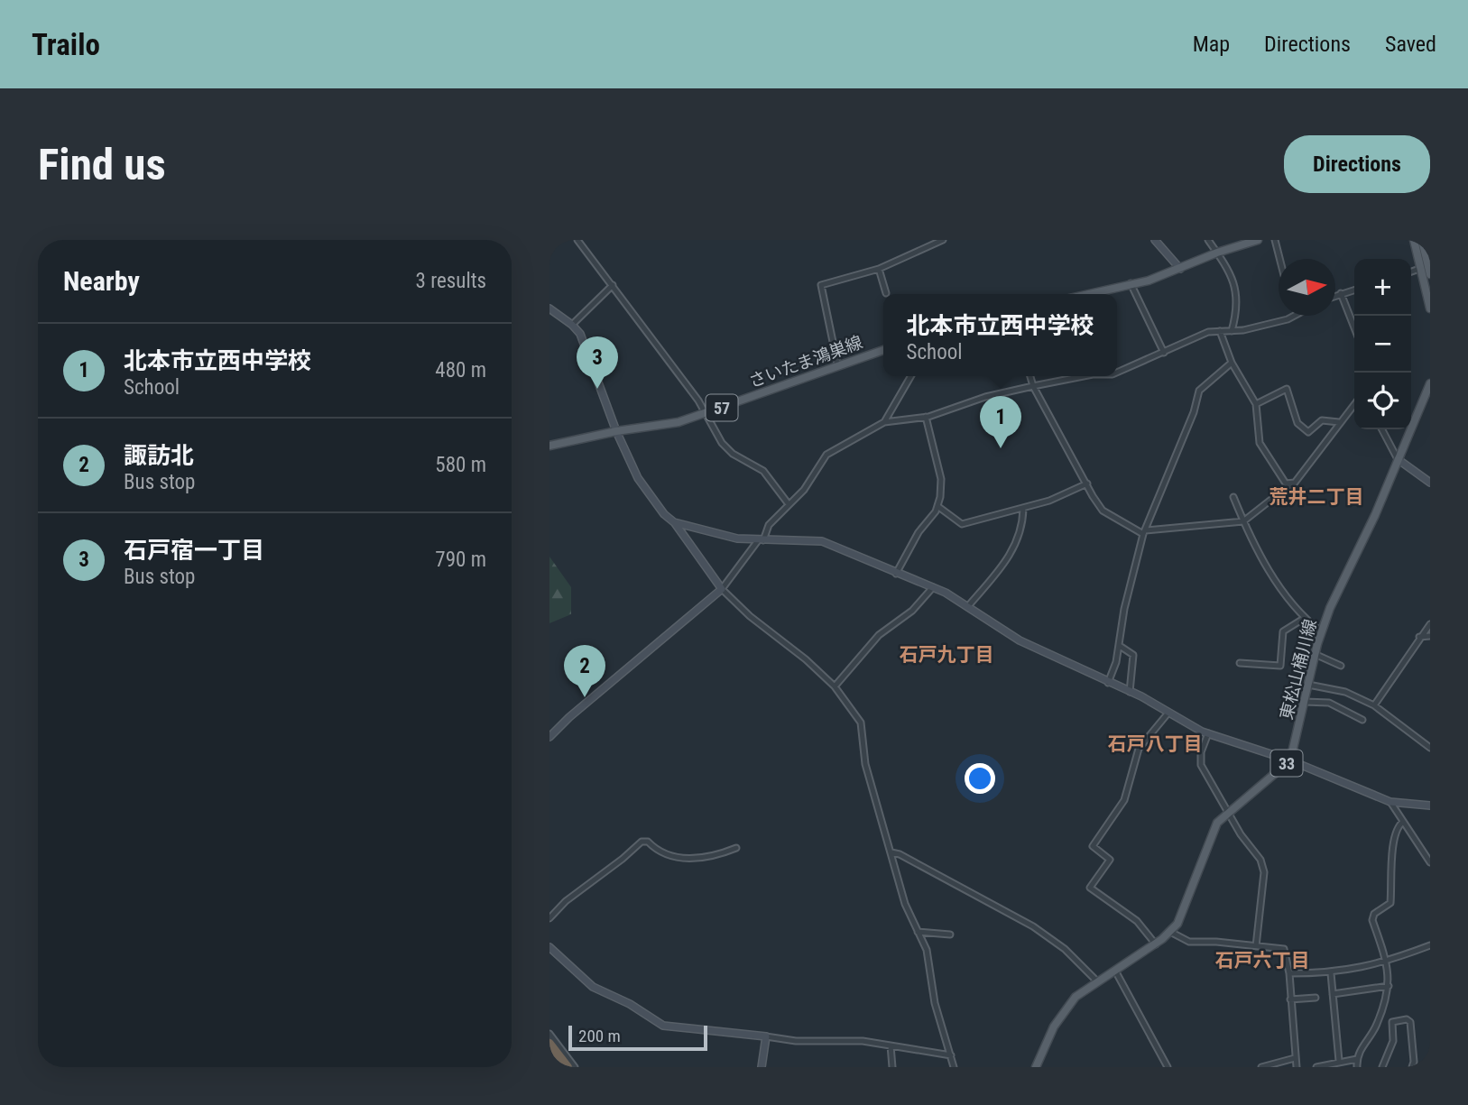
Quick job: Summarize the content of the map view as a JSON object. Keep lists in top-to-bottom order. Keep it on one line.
{"streets":{"main road":["さいたま鴻巣線","57","東松山桶川線","33"]},"crossings":[["東松山桶川線","33"]],"districts":["荒井二丁目","石戸九丁目","石戸八丁目","石戸六丁目"],"scale_bar":"200 m","north":"right","page":{"header":"Trailo","nav":["Map","Directions","Saved"],"buttons":"Directions","title":"Find us","heading":["Nearby","3 results"],"map_buttons":["+","−"],"popup":["北本市立西中学校","School"],"list":[{"mark":"1","name":"北本市立西中学校","note":"School","value":"480 m"},{"mark":"2","name":"諏訪北","note":"Bus stop","value":"580 m"},{"mark":"3","name":"石戸宿一丁目","note":"Bus stop","value":"790 m"}],"pins":["3","1","2"],"scale":"200 m"}}
